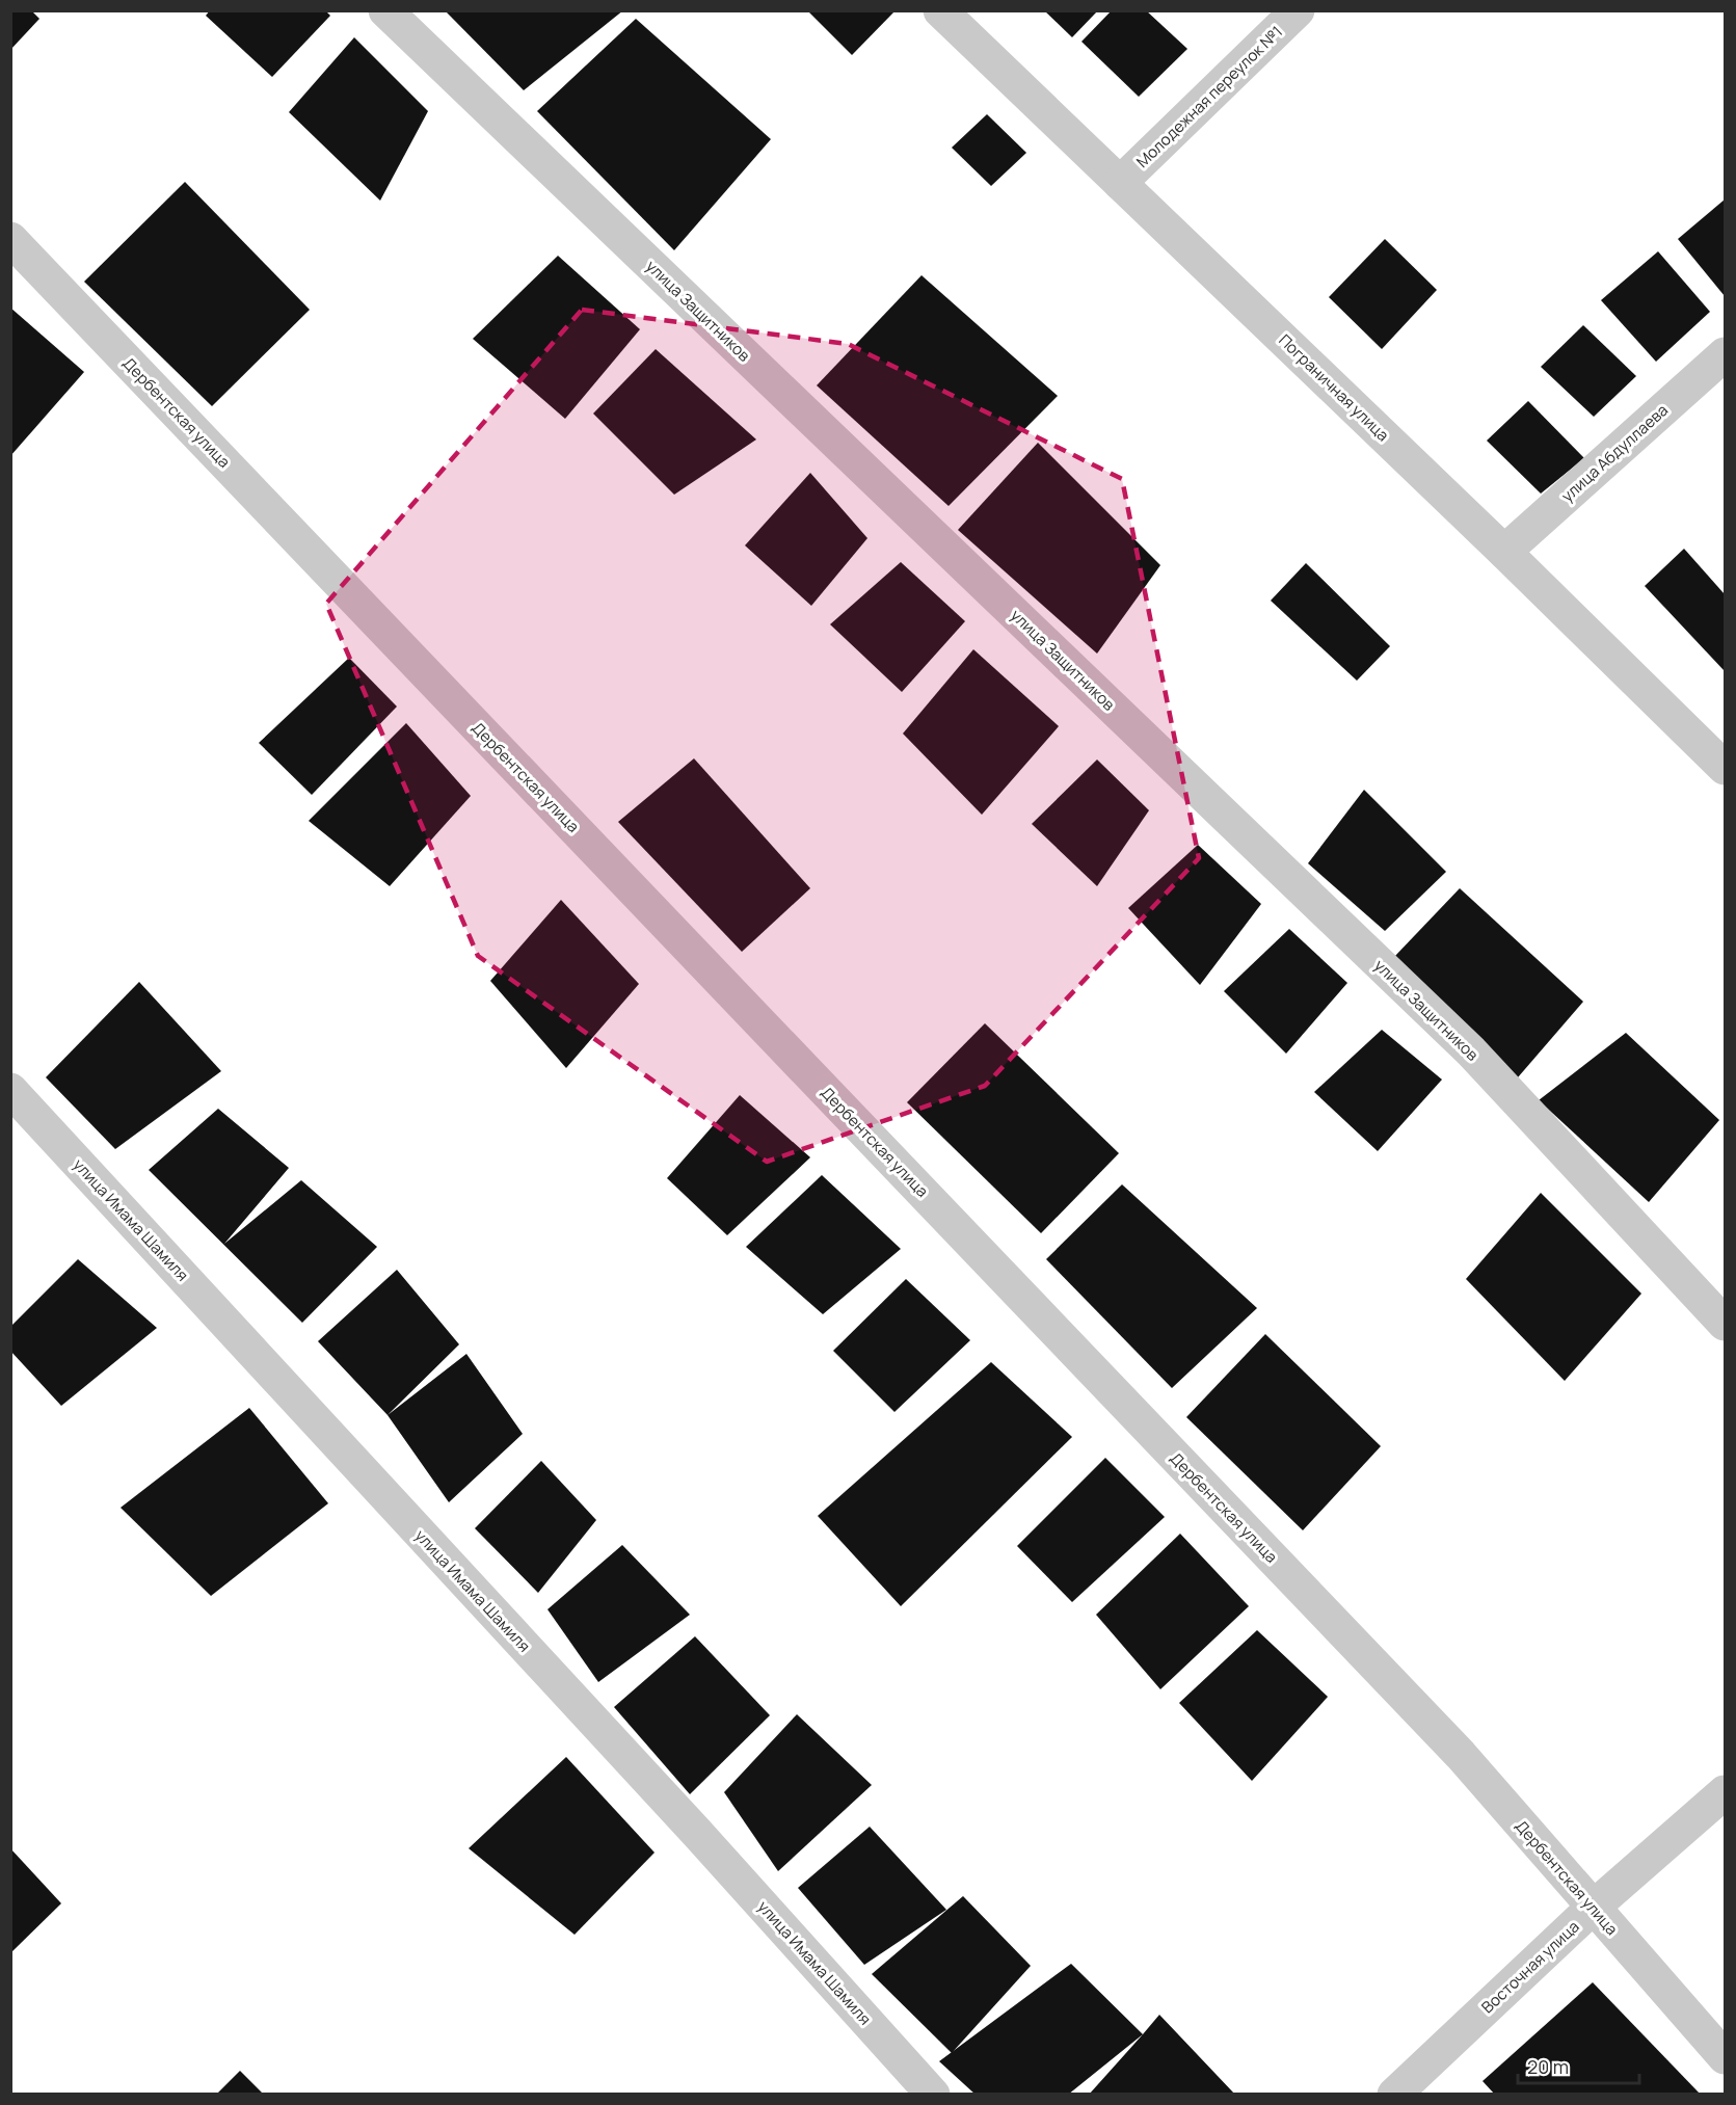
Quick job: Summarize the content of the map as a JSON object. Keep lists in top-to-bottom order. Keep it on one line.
{"streets":{"street":["Молодежная переулок №1","улица Защитников","Пограничная улица","Дербентская улица","улица Абдуллаева","улица Имама Шамиля","Восточная улица"]},"crossings":[["Молодежная переулок №1","Пограничная улица"],["Пограничная улица","улица Абдуллаева"],["Дербентская улица","Восточная улица"]],"scale_bar":"20 m"}
